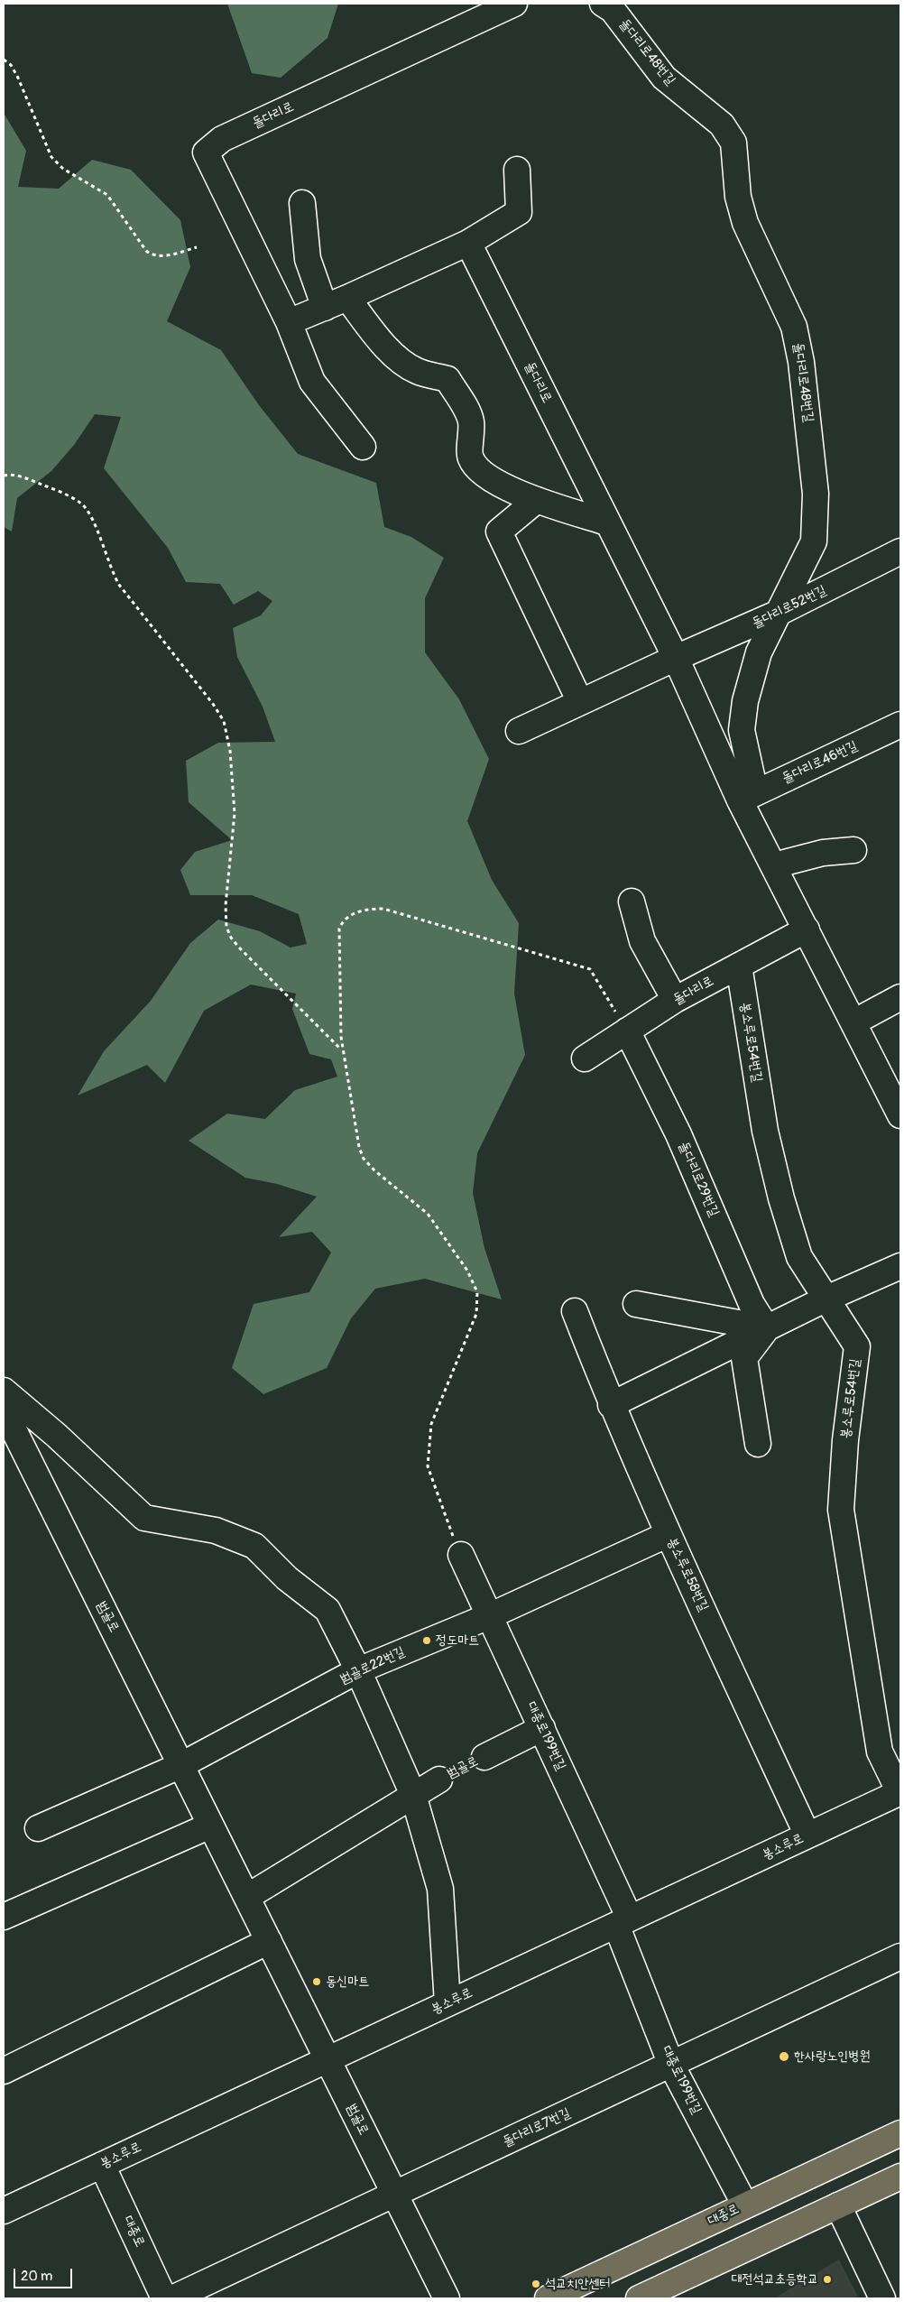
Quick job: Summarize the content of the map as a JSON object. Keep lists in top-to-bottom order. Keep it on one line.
{"streets":{"main road":["대종로"],"street":["돌다리로48번길","돌다리로","돌다리로52번길","돌다리로46번길","봉소루로54번길","돌다리로29번길","봉소루로58번길","범골로","범골로22번길","대종로199번길","봉소루로","돌다리로7번길"]},"crossings":[["돌다리로48번길","돌다리로"],["돌다리로48번길","돌다리로52번길"],["돌다리로48번길","돌다리로46번길"],["돌다리로","돌다리로52번길"],["돌다리로","돌다리로46번길"],["돌다리로","봉소루로54번길"],["돌다리로","돌다리로29번길"],["봉소루로54번길","봉소루로"],["봉소루로58번길","범골로22번길"],["봉소루로58번길","봉소루로"],["범골로","범골로22번길"],["범골로","대종로199번길"],["범골로","봉소루로"],["범골로","돌다리로7번길"],["범골로22번길","대종로199번길"],["대종로199번길","봉소루로"],["대종로199번길","돌다리로7번길"],["대종로199번길","대종로"],["봉소루로","대종로"]],"places":["정도마트","동신마트","한사랑노인병원","대전석교초등학교","석교치안센터"],"scale_bar":"20 m"}
